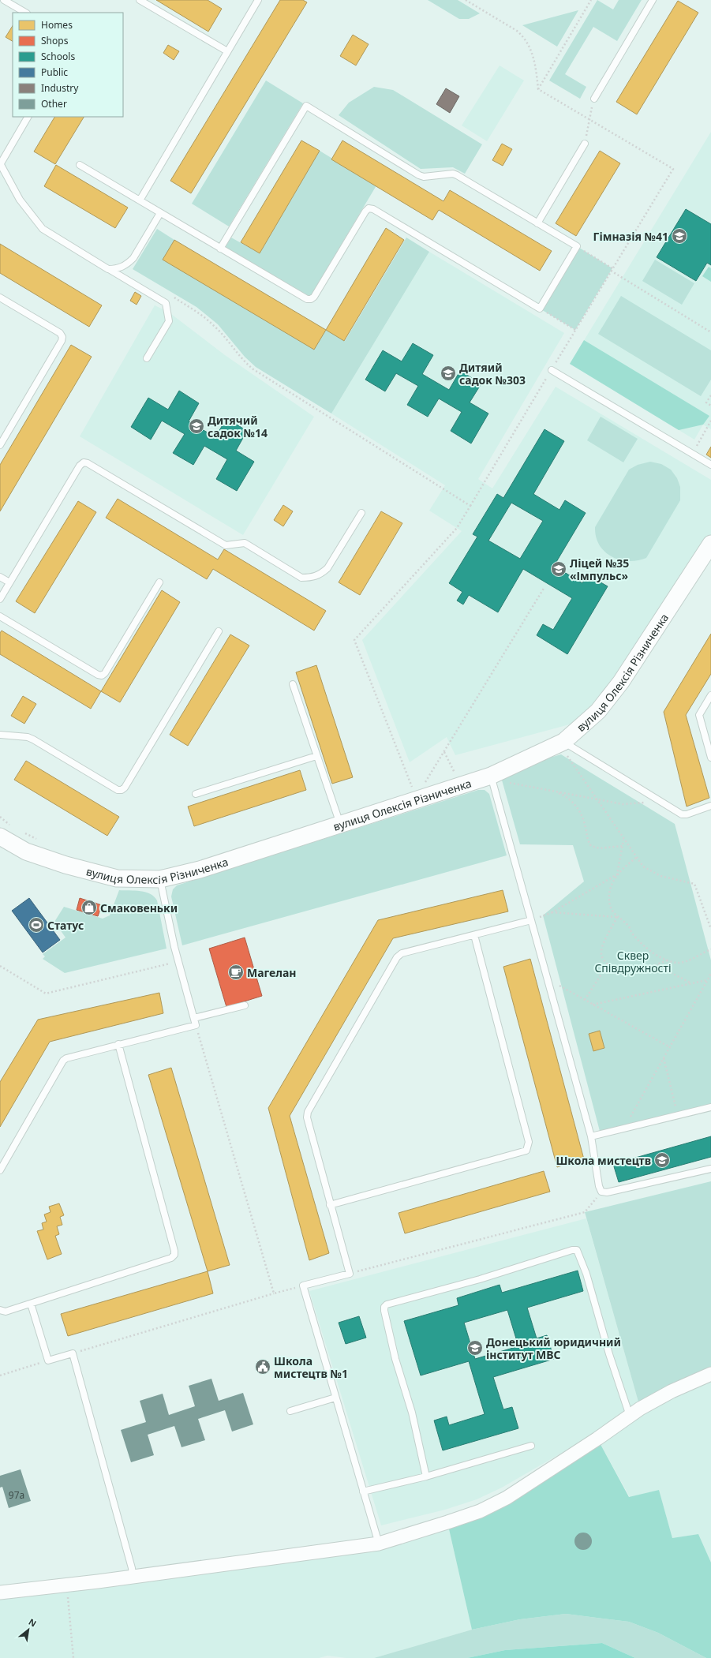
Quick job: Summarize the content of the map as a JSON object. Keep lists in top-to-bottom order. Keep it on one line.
{"streets":{"street":["вулиця Олексія Різниченка"]},"parks":["Сквер Співдружності"],"places":{"school or university":["Гімназія №41","Дитяий садок №303","Дитячий садок №14","Ліцей №35 «Імпульс»","Школа мистецтв","Донецький юридичний інститут МВС"],"shop":["Смаковеньки"],"sports":["Статус"],"cafe":["Магелан"],"public building":["Школа мистецтв №1"]},"house_numbers":["97а"],"legend":["Homes","Shops","Schools","Public","Industry","Other"],"north":"top right"}
